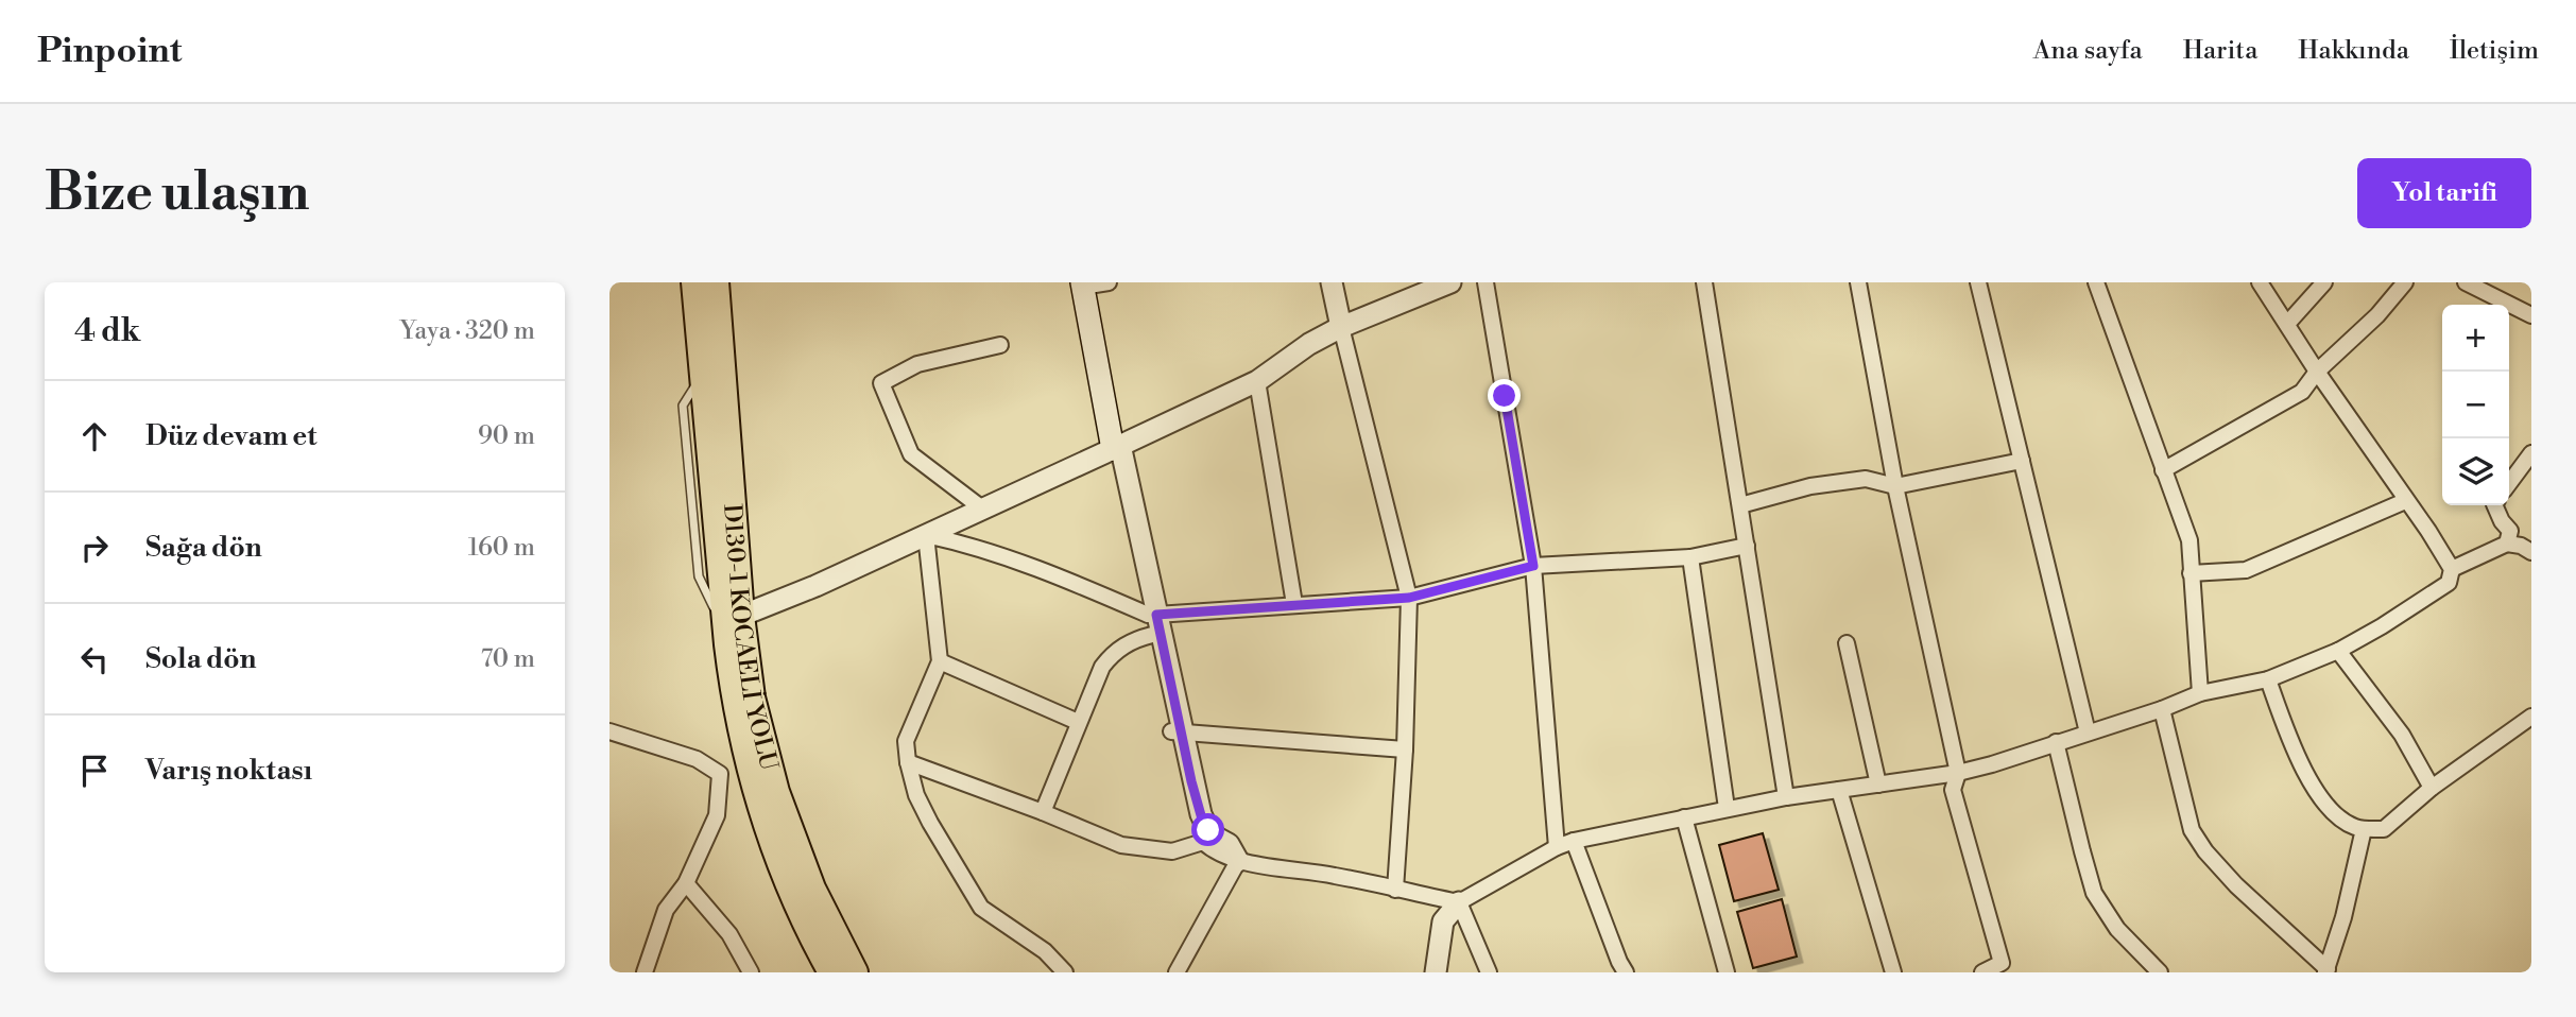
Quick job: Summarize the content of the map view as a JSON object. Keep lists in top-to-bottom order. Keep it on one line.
{"streets":{"highway":["D130-1 KOCAELİ YOLU"]},"page":{"header":"Pinpoint","nav":["Ana sayfa","Harita","Hakkında","İletişim"],"buttons":"Yol tarifi","title":"Bize ulaşın","heading":["4 dk","Yaya · 320 m"],"map_buttons":["+","−"],"list":[["Düz devam et","90 m"],["Sağa dön","160 m"],["Sola dön","70 m"],"Varış noktası"]}}
